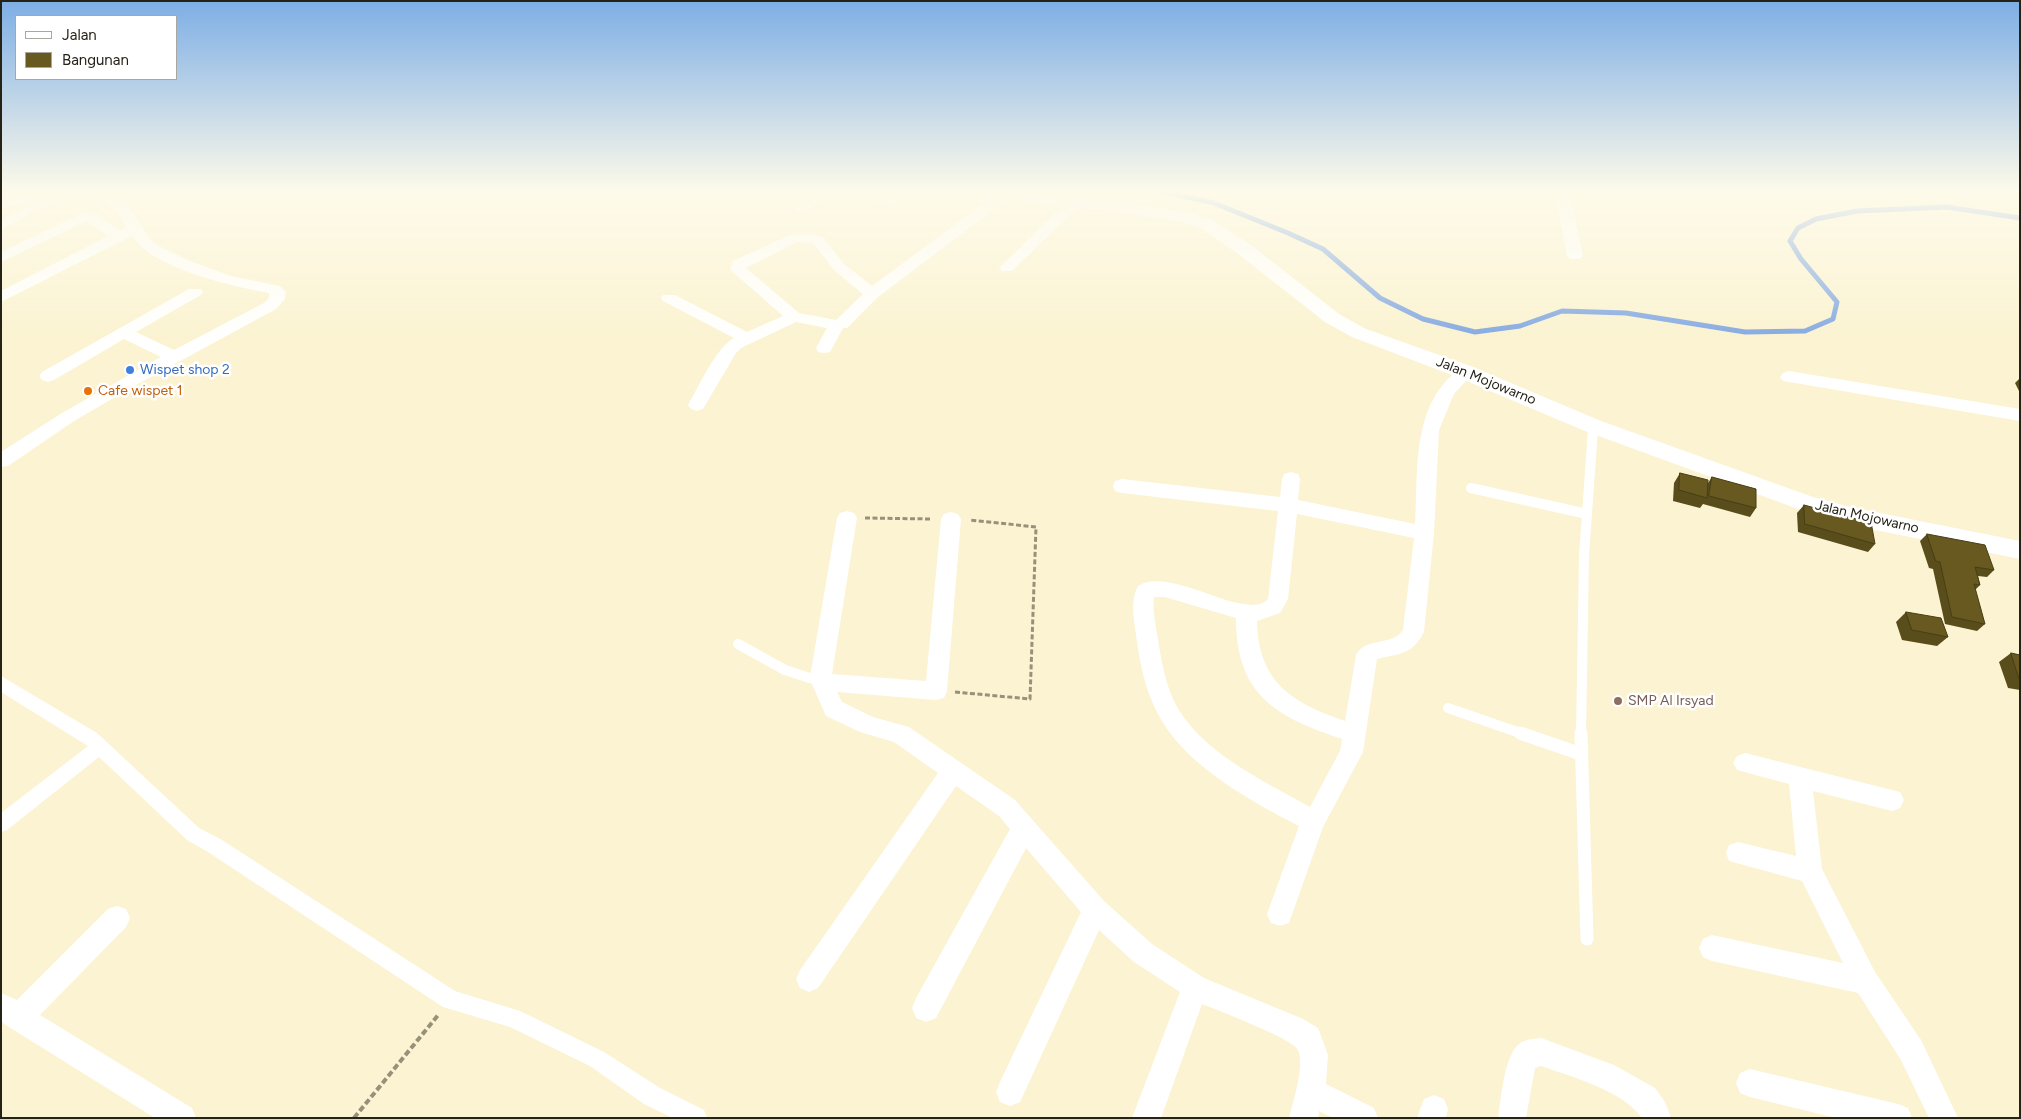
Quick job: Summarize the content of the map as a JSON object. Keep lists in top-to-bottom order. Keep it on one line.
{"streets":{"street":["Jalan Mojowarno"]},"places":["Wispet shop 2","Cafe wispet 1","SMP Al Irsyad"],"legend":["Jalan","Bangunan"]}
